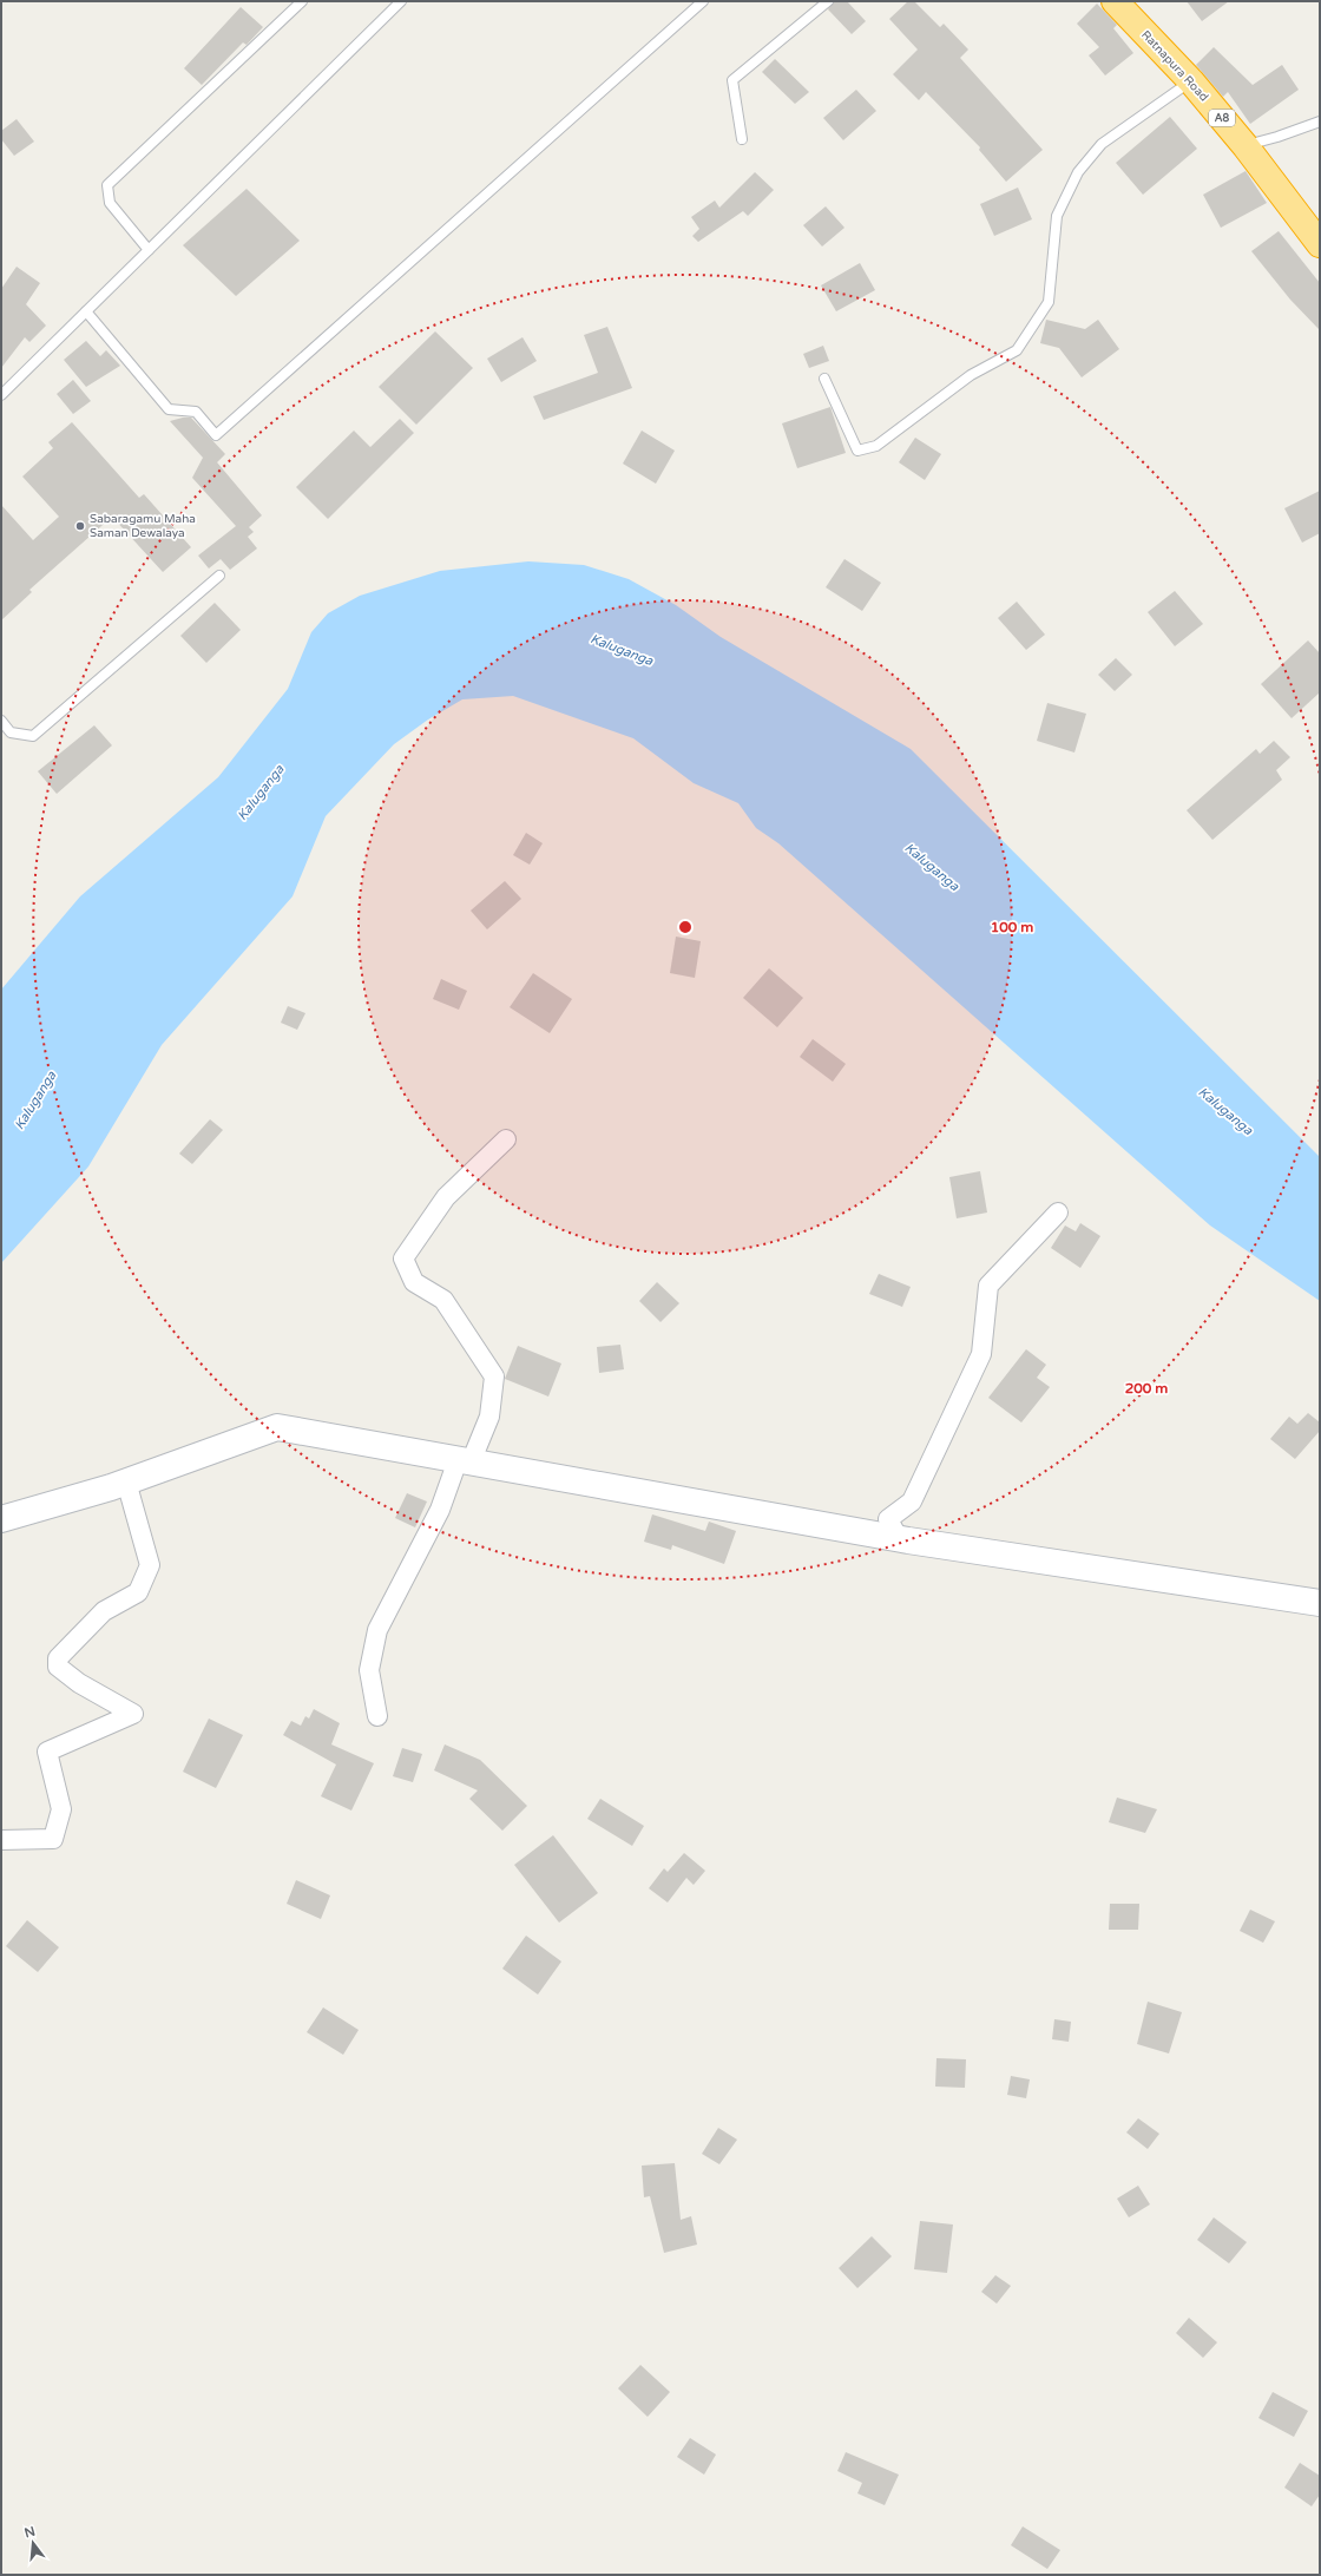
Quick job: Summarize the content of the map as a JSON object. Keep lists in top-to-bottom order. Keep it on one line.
{"streets":{"highway":["Ratnapura Road","A8"]},"water":["Kaluganga"],"places":["Sabaragamu Maha Saman Dewalaya"],"north":"top","rings":["100 m","200 m"]}
